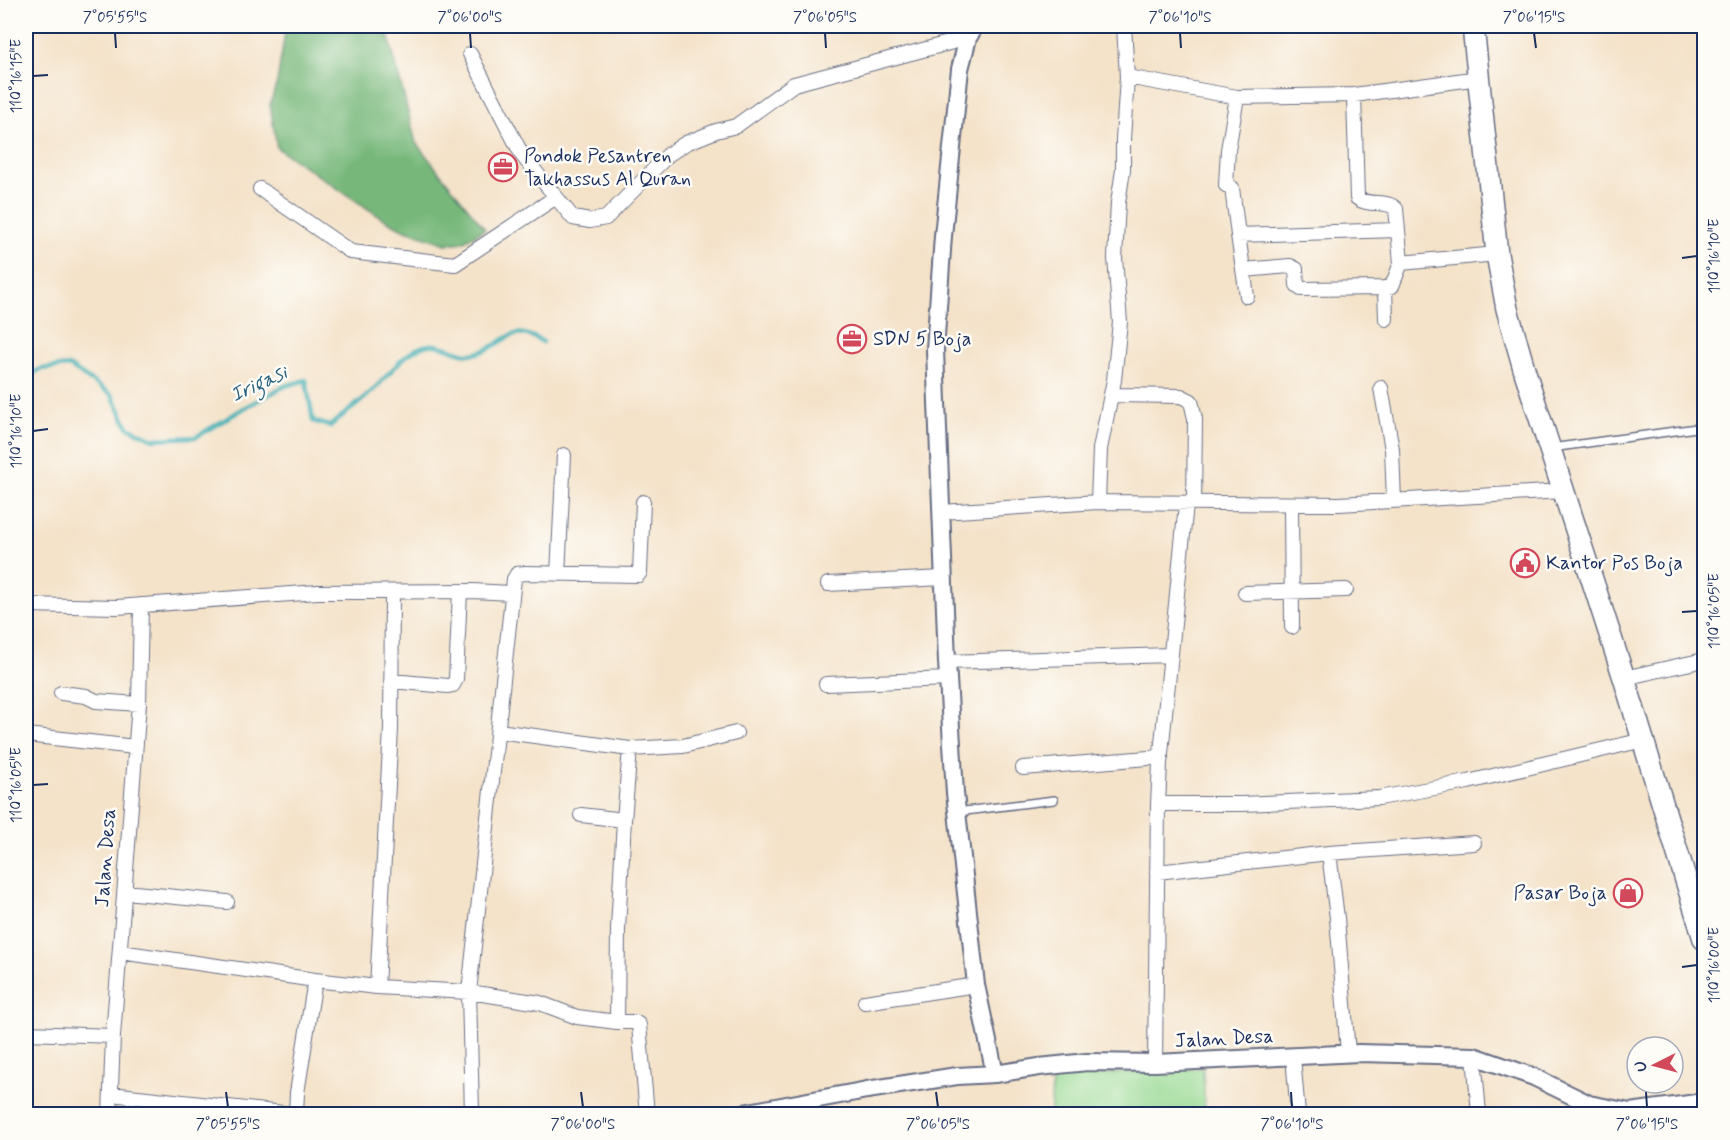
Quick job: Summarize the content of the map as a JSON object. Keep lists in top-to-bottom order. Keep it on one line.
{"streets":{"street":["Jalan Desa"]},"water":["Irigasi"],"places":{"office":["Pondok Pesantren Takhassus Al Quran","SDN 5 Boja"],"public building":["Kantor Pos Boja"],"shop":["Pasar Boja"]},"north":"left","coordinates":["7°05'55\"S","7°06'00\"S","7°06'05\"S","7°06'10\"S","7°06'15\"S","110°16'15\"E","110°16'10\"E","110°16'05\"E","110°16'00\"E"]}
